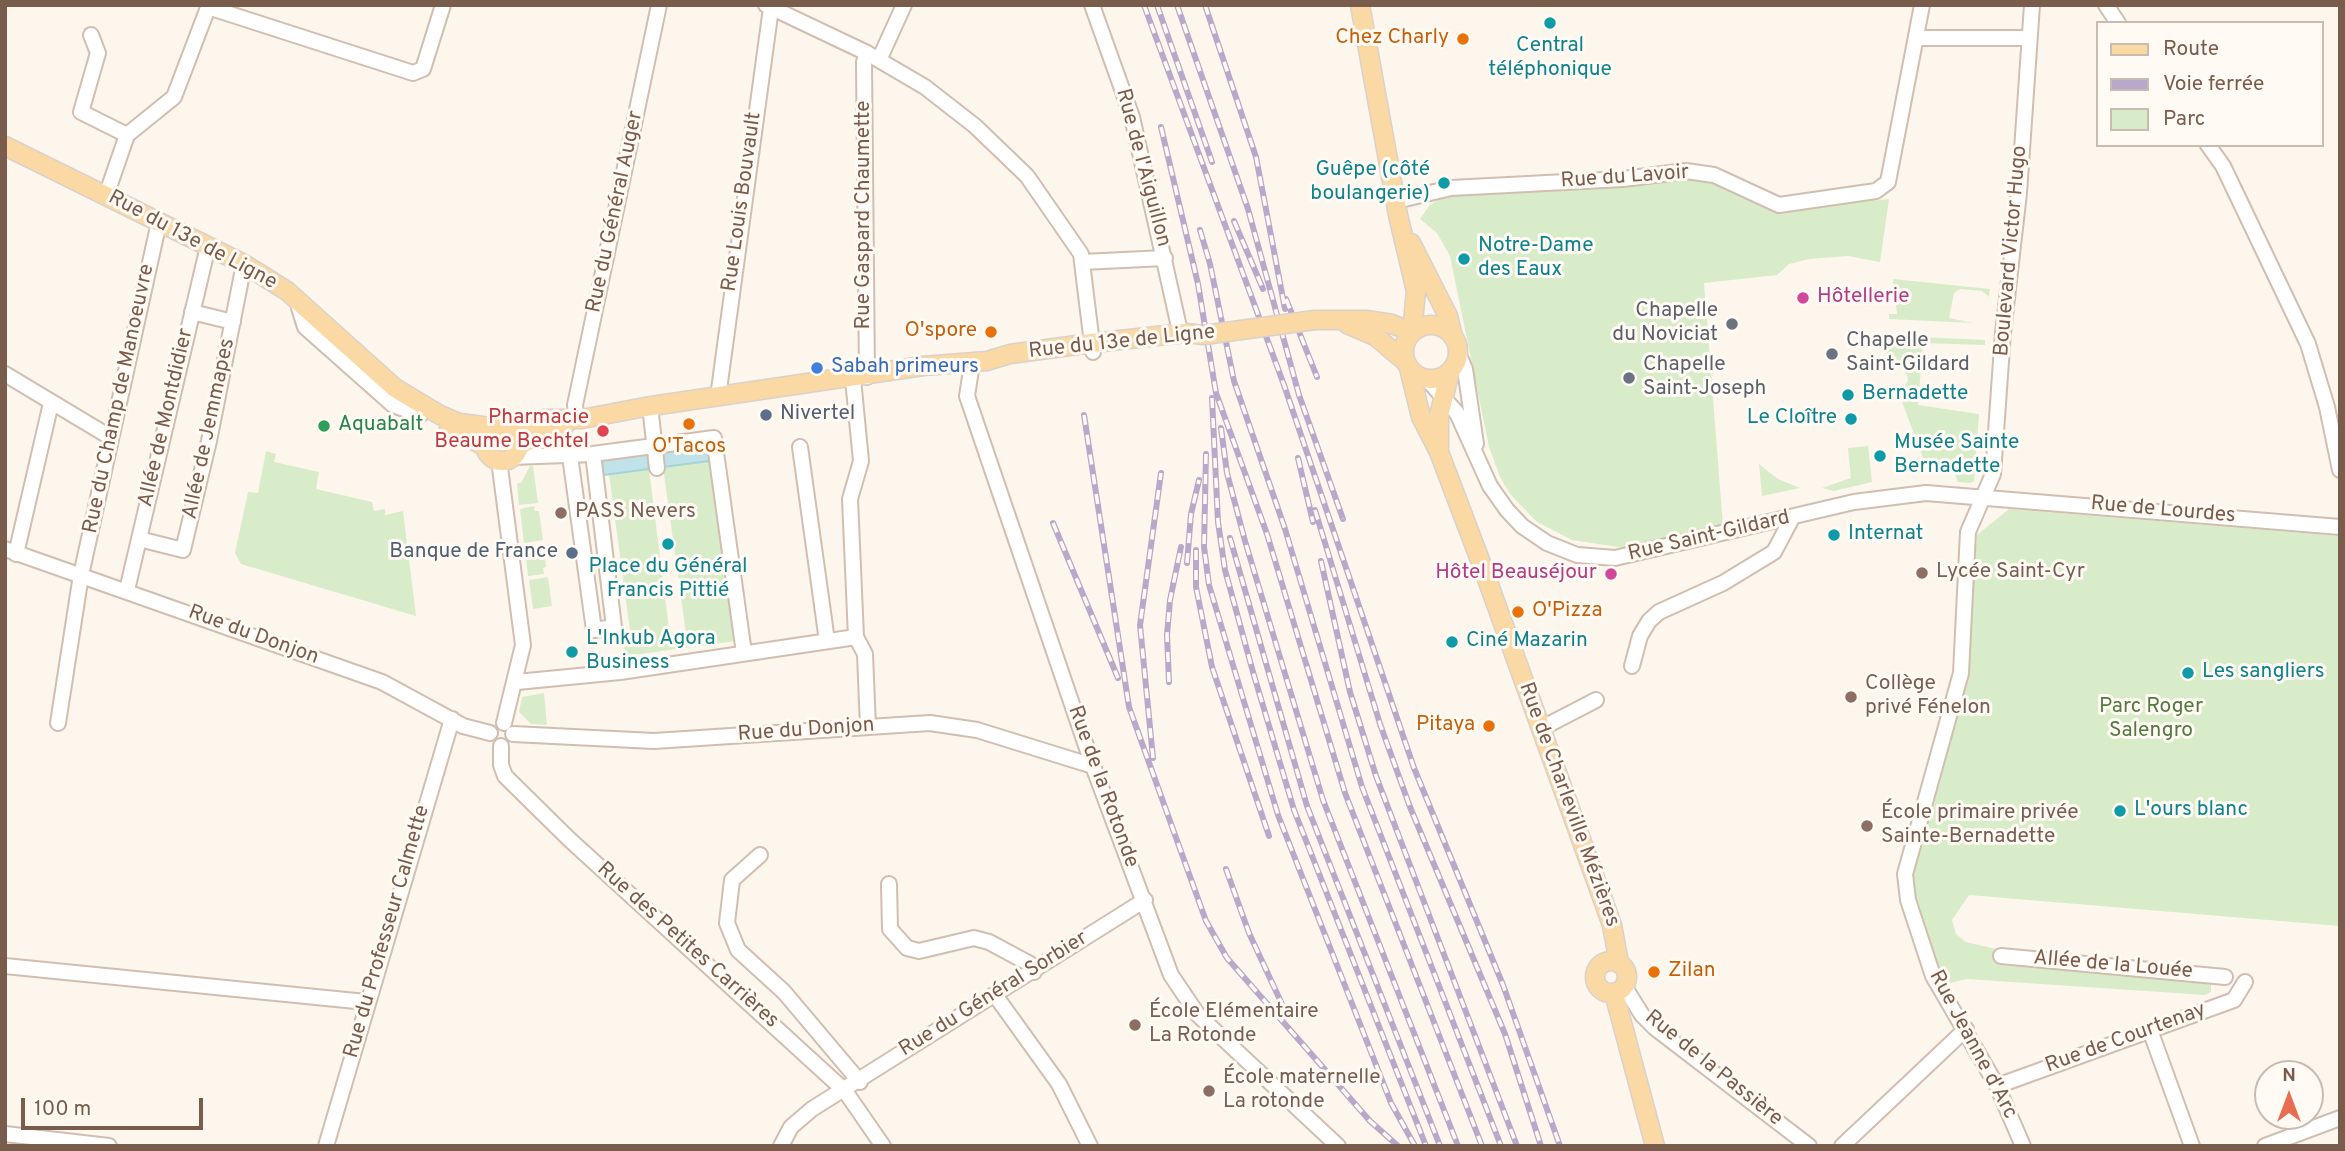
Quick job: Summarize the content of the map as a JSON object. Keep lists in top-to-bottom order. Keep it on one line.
{"streets":{"main road":["Rue du 13e de Ligne","Rue de Charleville Mézières"],"street":["Rue de l'Aiguillon","Rue du Lavoir","Rue Louis Bouvault","Rue du Général Auger","Rue Gaspard Chaumette","Boulevard Victor Hugo","Rue du Champ de Manoeuvre","Allée de Montdidier","Allée de Jemmapes","Rue de Lourdes","Rue Saint-Gildard","Rue du Donjon","Rue de la Rotonde","Rue du Professeur Calmette","Rue des Petites Carrières","Allée de la Louée","Rue du Général Sorbier","Rue de Courtenay","Rue Jeanne d'Arc","Rue de la Passière"]},"crossings":[["Rue de l'Aiguillon","Rue du 13e de Ligne"],["Rue Louis Bouvault","Rue du 13e de Ligne"],["Rue du Général Auger","Rue du 13e de Ligne"],["Rue Gaspard Chaumette","Rue du 13e de Ligne"],["Rue Gaspard Chaumette","Rue du Donjon"],["Rue du 13e de Ligne","Rue du Champ de Manoeuvre"],["Rue du 13e de Ligne","Allée de Montdidier"],["Rue du 13e de Ligne","Allée de Jemmapes"],["Rue du 13e de Ligne","Rue Saint-Gildard"],["Rue du 13e de Ligne","Rue de la Rotonde"],["Boulevard Victor Hugo","Rue de Lourdes"],["Boulevard Victor Hugo","Rue Saint-Gildard"],["Boulevard Victor Hugo","Rue Jeanne d'Arc"],["Rue du Champ de Manoeuvre","Rue du Donjon"],["Allée de Montdidier","Allée de Jemmapes"],["Allée de Montdidier","Rue du Donjon"],["Rue de Lourdes","Rue Saint-Gildard"],["Rue de Lourdes","Rue Jeanne d'Arc"],["Rue Saint-Gildard","Rue Jeanne d'Arc"],["Rue du Donjon","Rue de la Rotonde"],["Rue du Donjon","Rue du Professeur Calmette"],["Rue du Donjon","Rue des Petites Carrières"],["Rue de la Rotonde","Rue du Général Sorbier"],["Rue de Charleville Mézières","Rue de la Passière"],["Rue des Petites Carrières","Rue du Général Sorbier"],["Rue de Courtenay","Rue Jeanne d'Arc"]],"parks":["Parc Roger Salengro"],"places":["Central téléphonique","Chez Charly","Guêpe (côté boulangerie)","Notre-Dame des Eaux","Hôtellerie","Chapelle du Noviciat","O'spore","Chapelle Saint-Gildard","Sabah primeurs","Chapelle Saint-Joseph","Bernadette","Nivertel","Le Cloître","O'Tacos","Aquabalt","Pharmacie Beaume Bechtel","Musée Sainte Bernadette","PASS Nevers","Internat","Place du Général Francis Pittié","Banque de France","Lycée Saint-Cyr","Hôtel Beauséjour","O'Pizza","Ciné Mazarin","L'Inkub Agora Business","Les sangliers","Collège privé Fénelon","Pitaya","L'ours blanc","École primaire privée Sainte-Bernadette","Zilan","École Elémentaire La Rotonde","École maternelle La rotonde"],"legend":["Route","Voie ferrée","Parc"],"scale_bar":"100 m","north":"top"}
